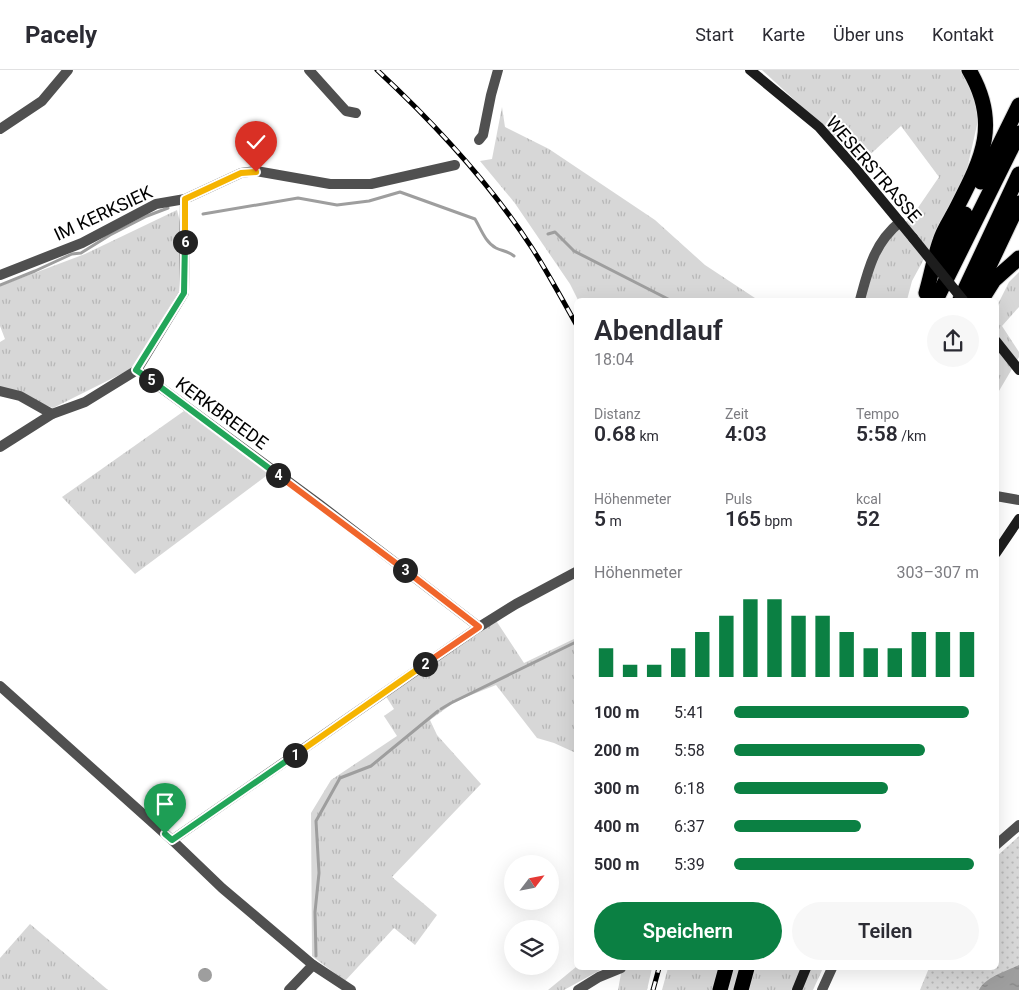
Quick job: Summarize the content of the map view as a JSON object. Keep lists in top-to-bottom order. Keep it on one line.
{"streets":{"street":["WESERSTRASSE","IM KERKSIEK","KERKBREEDE"]},"north":"top right","page":{"header":"Pacely","nav":["Start","Karte","Über uns","Kontakt"],"pins":["6","5","4","3","2","1"],"heading":["Abendlauf","18:04"],"stats":[["Distanz","0.68 km"],["Zeit","4:03"],["Tempo","5:58 /km"],["Höhenmeter","5 m"],["Puls","165 bpm"],["kcal","52"]],"chart":["Höhenmeter","303–307 m"],"list":[{"name":"100 m","note":"5:41"},{"name":"200 m","note":"5:58"},{"name":"300 m","note":"6:18"},{"name":"400 m","note":"6:37"},{"name":"500 m","note":"5:39"}],"buttons":["Speichern","Teilen"]}}
